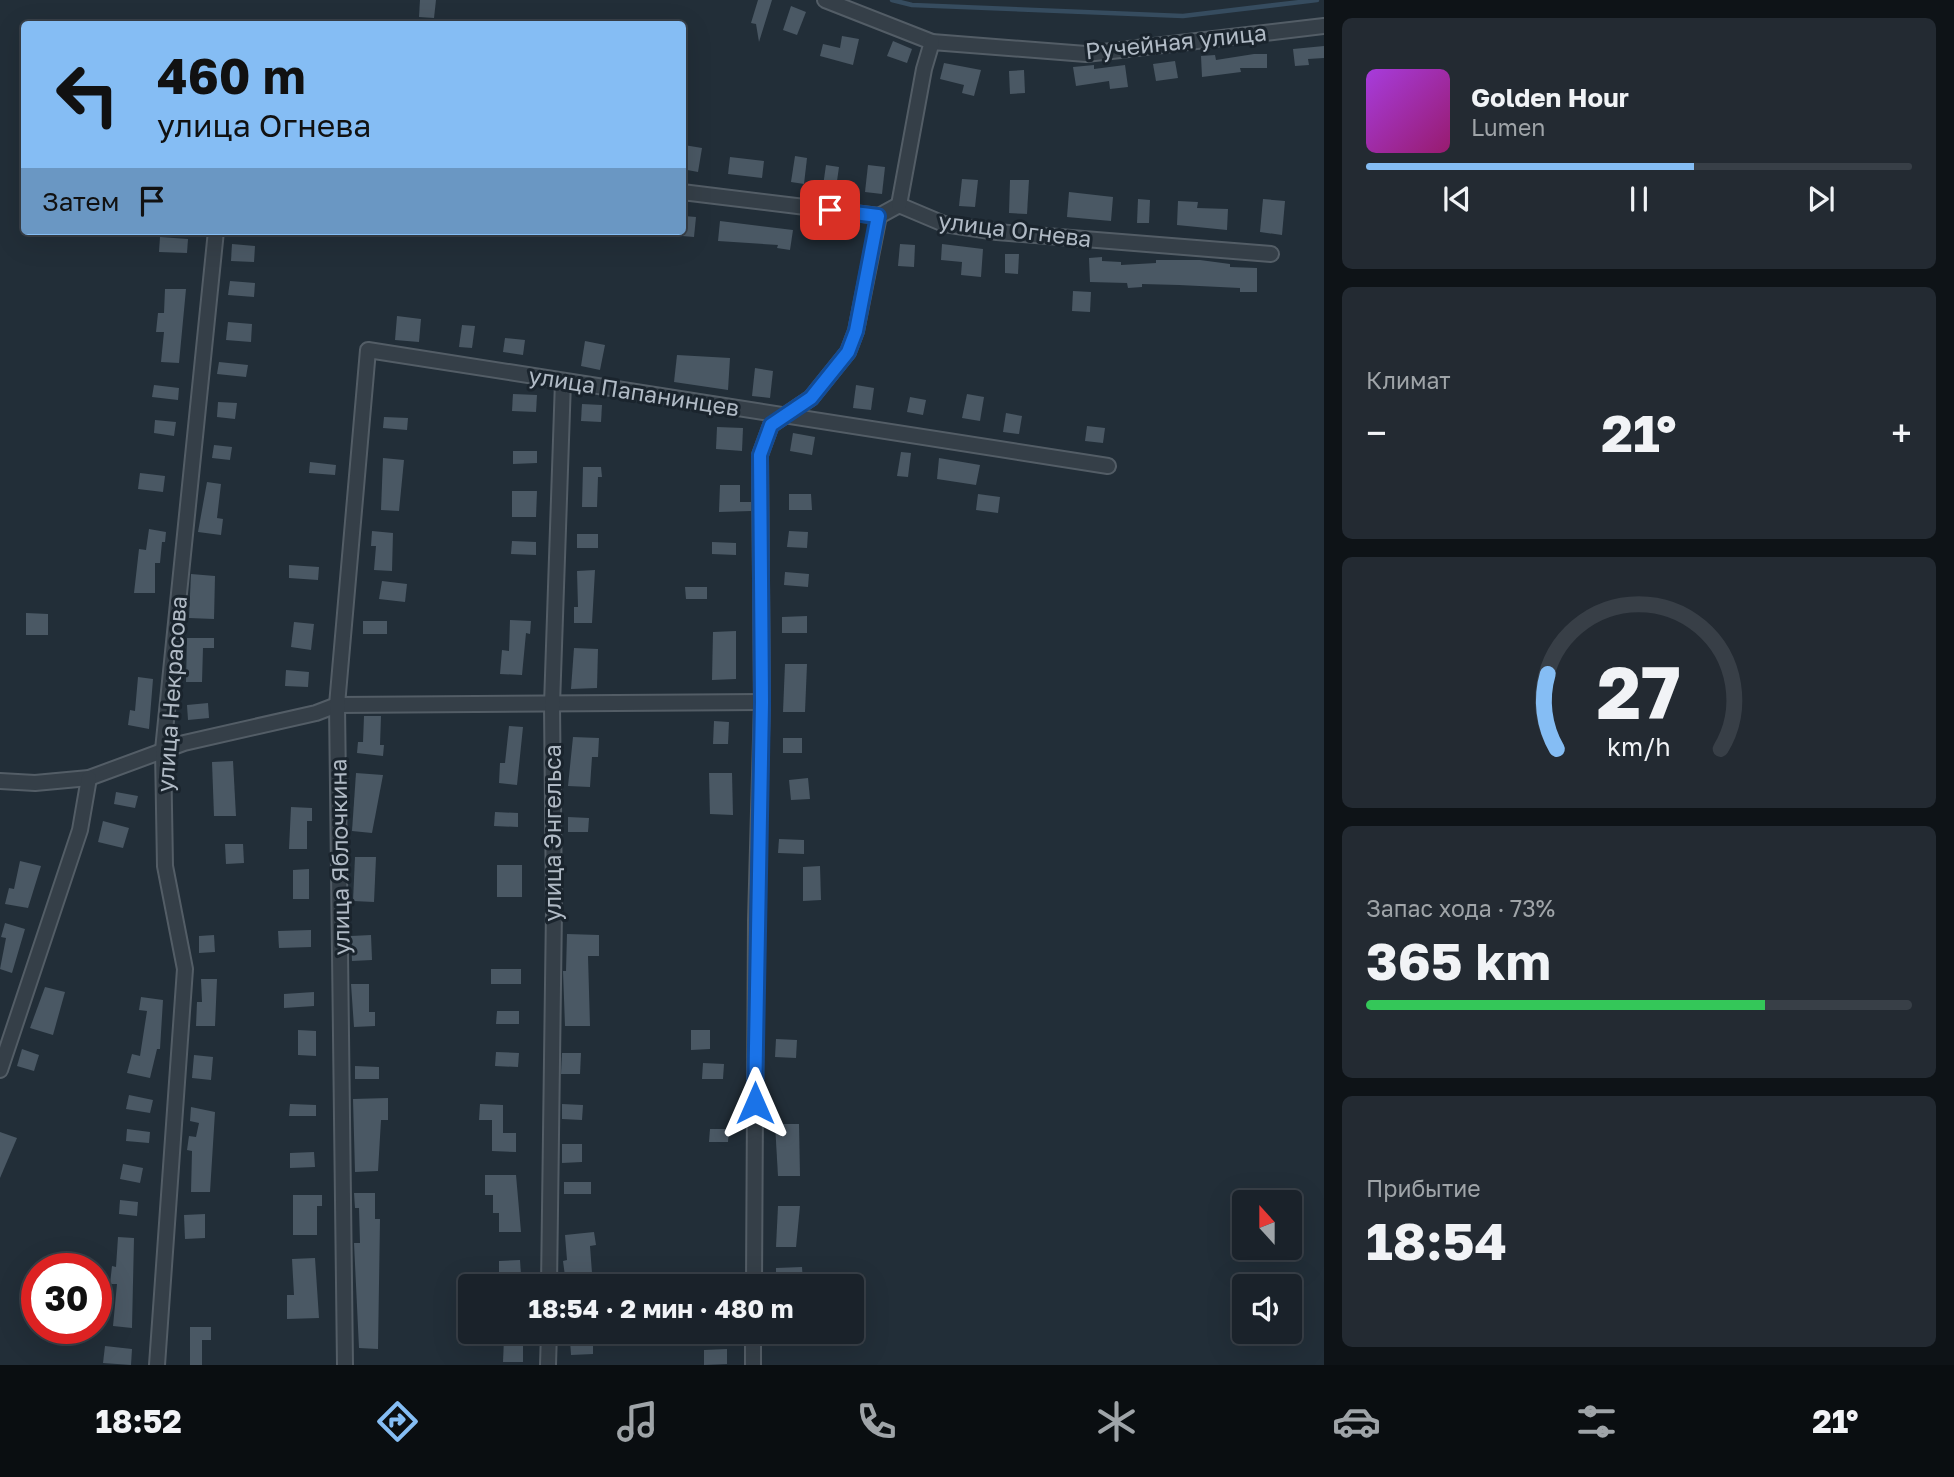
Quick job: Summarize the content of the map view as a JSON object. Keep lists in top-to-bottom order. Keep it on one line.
{"streets":{"street":["Ручейная улица","улица Огнева","улица Папанинцев","улица Некрасова","улица Энгельса","улица Яблочкина"]},"crossings":[["улица Папанинцев","улица Энгельса"],["улица Папанинцев","улица Яблочкина"]],"north":"top","page":{"turn":["460 m","улица Огнева"],"song":["Golden Hour","Lumen"],"then":"Затем","tile":["Климат",["Запас хода · 73%","365 km"],["Прибытие","18:54"]],"heat":["−","21°","+"],"limit":"30","trip":"18:54 · 2 мин · 480 m","tabs":["18:52","21°"],"gauge":["27","km/h"]}}
